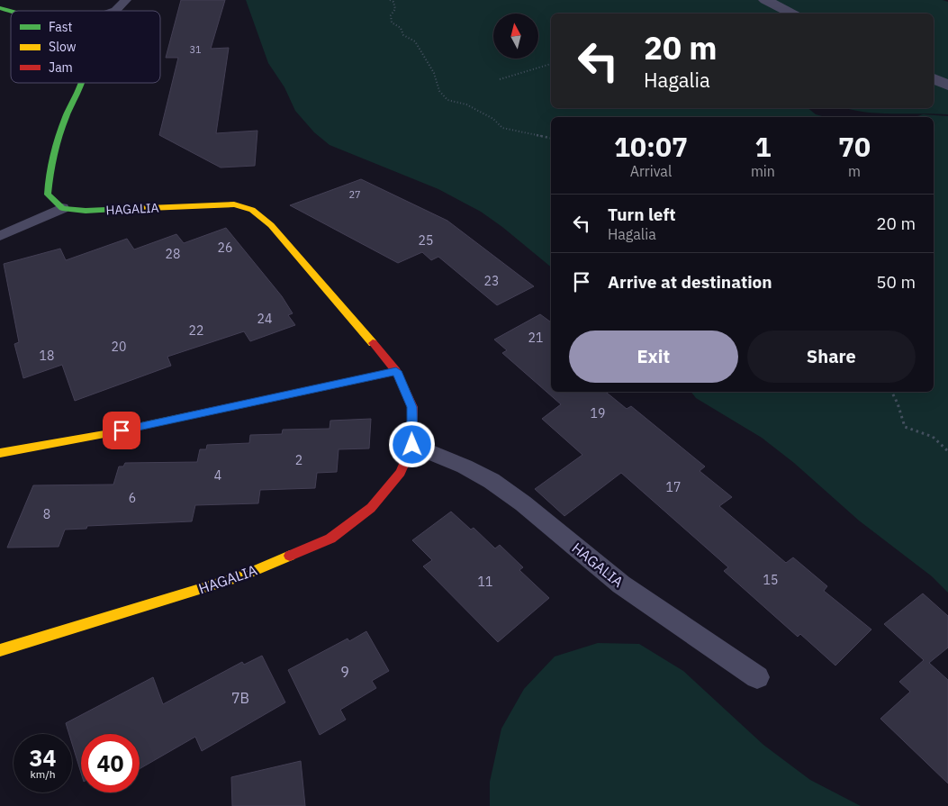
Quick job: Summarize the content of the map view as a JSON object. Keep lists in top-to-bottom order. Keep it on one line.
{"streets":{"street":["HAGALIA"]},"house_numbers":["31","27","25","26","28","23","24","22","21","20","18","19","2","4","17","6","8","15","11","9","7B"],"legend":["Fast","Slow","Jam"],"north":"top","page":{"turn":["20 m","Hagalia"],"eta":["10:07","Arrival","1","min","70","m"],"list":[{"name":"Turn left","note":"Hagalia","value":"20 m"},{"name":"Arrive at destination","value":"50 m"}],"buttons":["Exit","Share"],"speed":"34 km/h","limit":"40"}}
